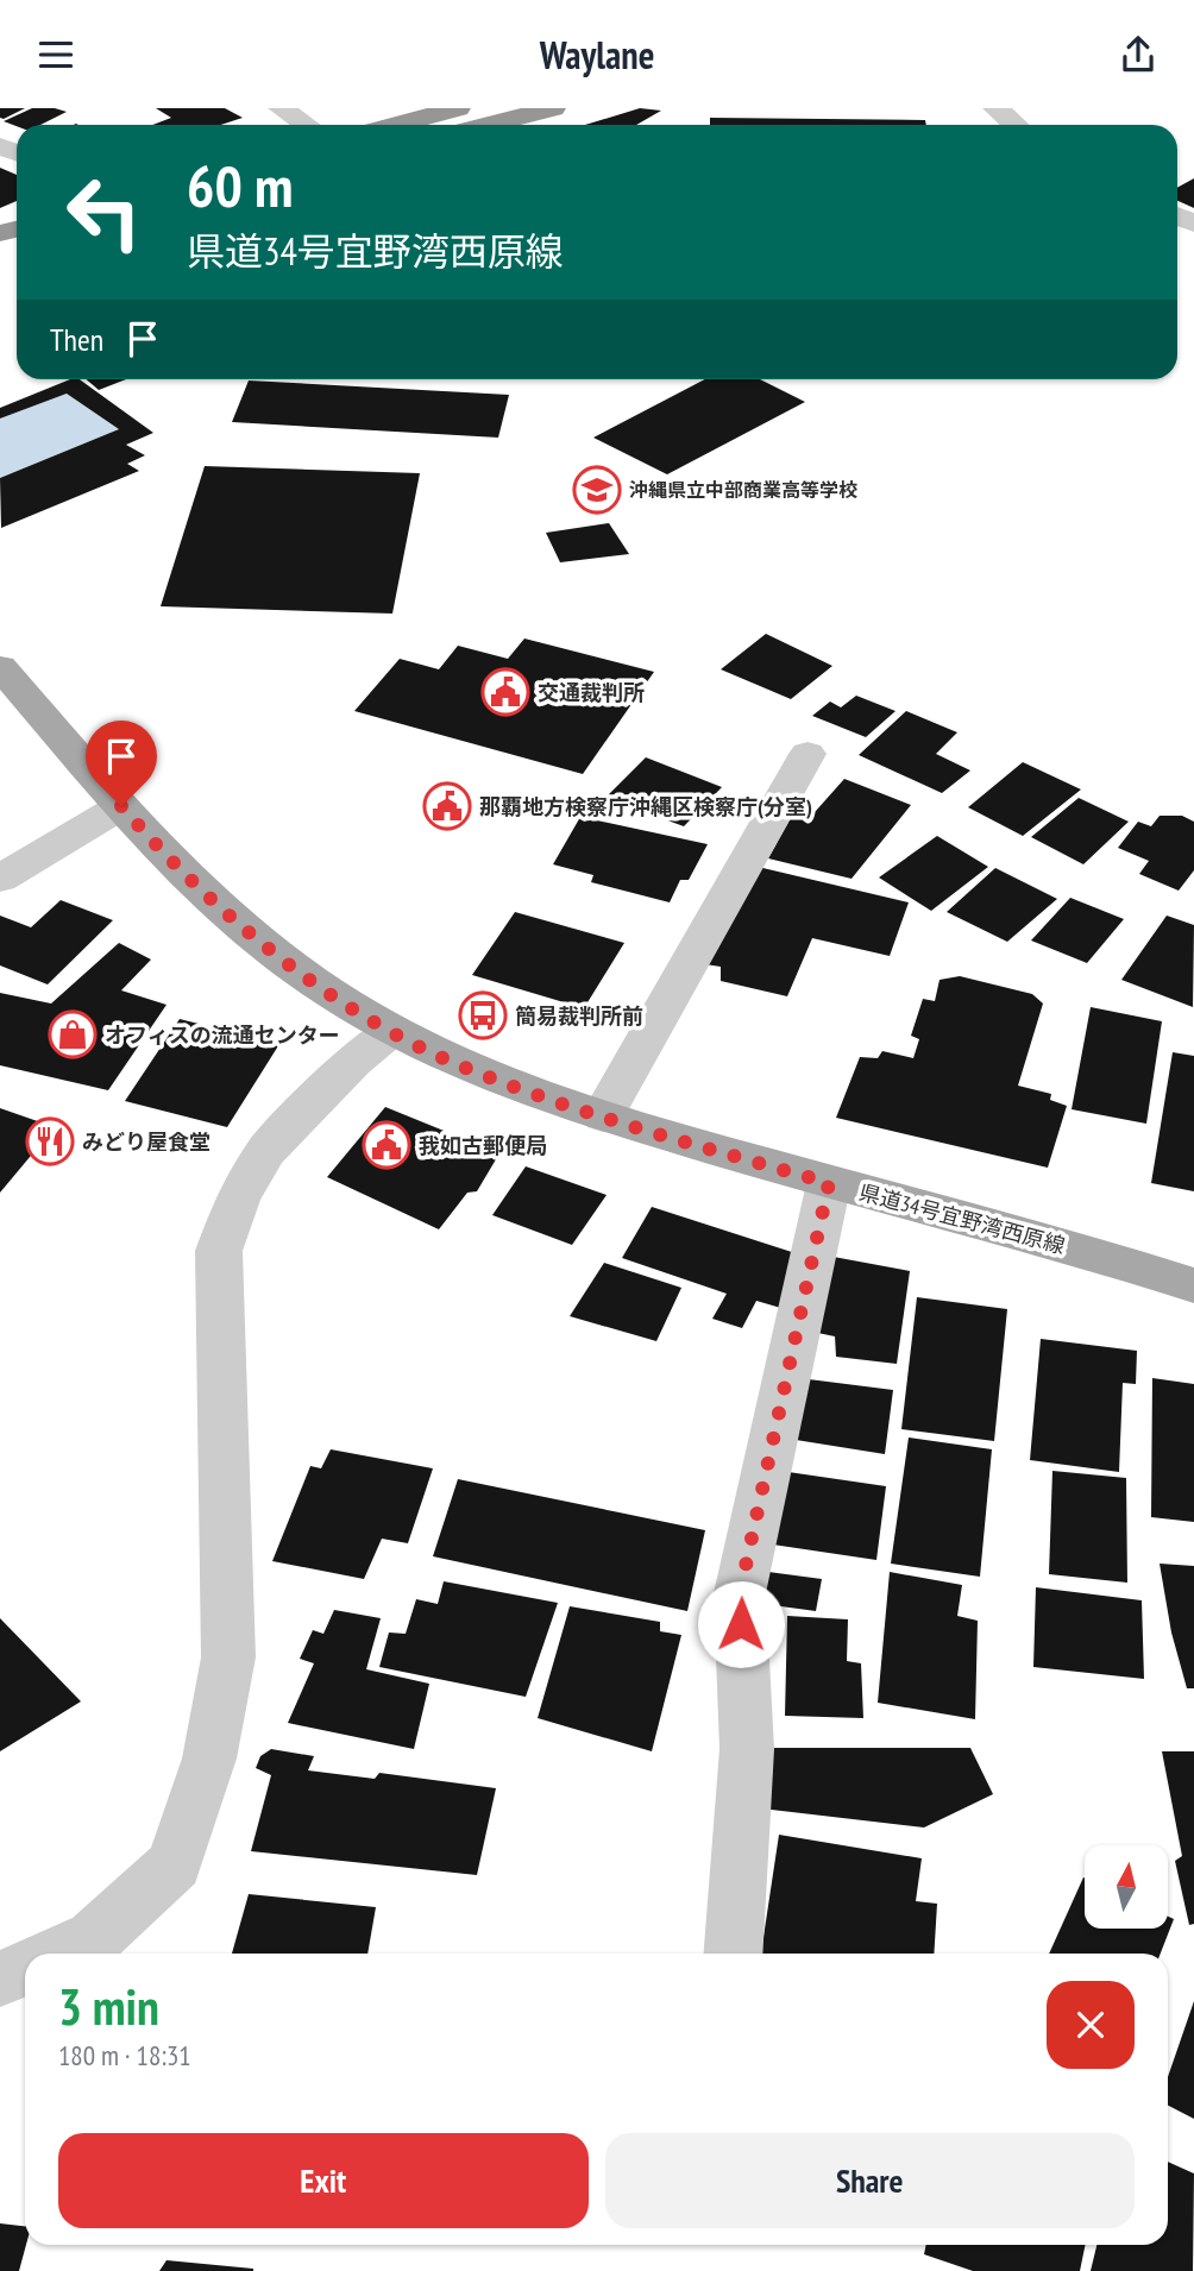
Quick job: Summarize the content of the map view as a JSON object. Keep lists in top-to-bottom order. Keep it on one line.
{"streets":{"main road":["県道34号宜野湾西原線"]},"places":{"school or university":["沖縄県立中部商業高等学校"],"public building":["交通裁判所","那覇地方検察庁沖縄区検察庁(分室)","我如古郵便局"],"bus stop":["簡易裁判所前"],"shop":["オフィスの流通センター"],"restaurant":["みどり屋食堂"]},"north":"top","page":{"header":"Waylane","turn":["60 m","県道34号宜野湾西原線"],"then":"Then","heading":["3 min","180 m · 18:31"],"buttons":["Exit","Share"]}}
